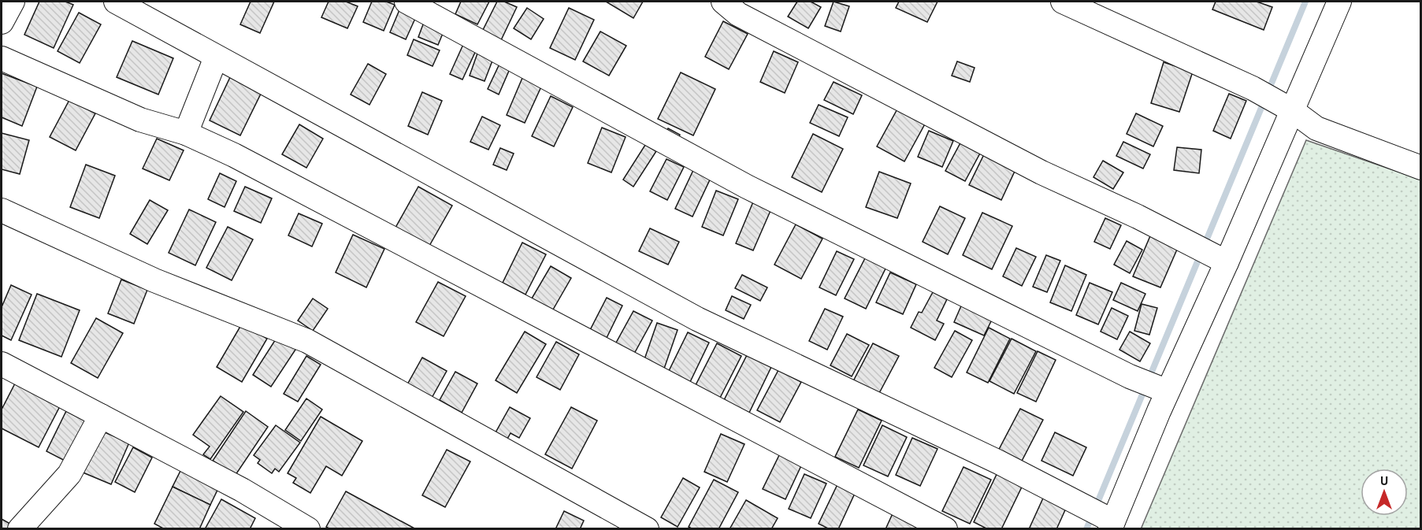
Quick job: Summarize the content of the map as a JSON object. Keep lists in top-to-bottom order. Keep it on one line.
{"north":"top"}
